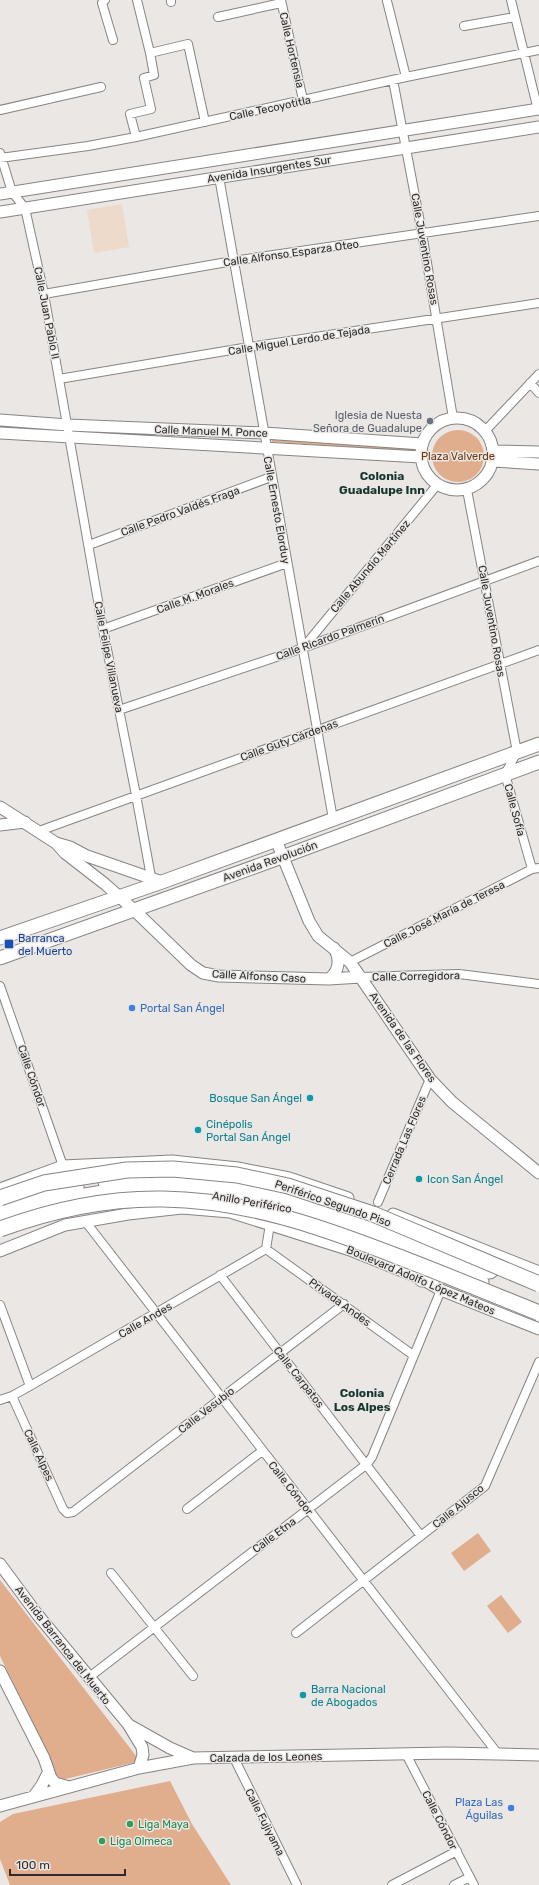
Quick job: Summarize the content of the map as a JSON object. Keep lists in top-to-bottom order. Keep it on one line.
{"streets":{"highway":["Anillo Periférico","Periférico Segundo Piso"],"main road":["Avenida Insurgentes Sur","Calle Manuel M. Ponce","Avenida Revolución","Calle Alfonso Caso","Calle Corregidora","Avenida de las Flores","Boulevard Adolfo López Mateos","Avenida Barranca del Muerto","Calzada de los Leones"],"street":["Calle Hortensia","Calle Tecoyotitla","Calle Juventino Rosas","Calle Alfonso Esparza Oteo","Calle Juan Pablo II","Calle Miguel Lerdo de Tejada","Calle Ernesto Elorduy","Calle Pedro Valdés Fraga","Calle Abundio Martínez","Calle M. Morales","Calle Ricardo Palmerín","Calle Felipe Villanueva","Calle Guty Cárdenas","Calle Sofía","Calle José María de Teresa","Calle Cóndor","Cerrada Las Flores","Privada Andes","Calle Andes","Calle Carpatos","Calle Vesubio","Calle Alpes","Calle Ajusco","Calle Etna","Calle Fujiyama"]},"crossings":[["Calle Hortensia","Calle Tecoyotitla"],["Calle Tecoyotitla","Calle Juventino Rosas"],["Avenida Insurgentes Sur","Calle Juventino Rosas"],["Avenida Insurgentes Sur","Calle Juan Pablo II"],["Avenida Insurgentes Sur","Calle Ernesto Elorduy"],["Calle Juventino Rosas","Calle Alfonso Esparza Oteo"],["Calle Juventino Rosas","Calle Miguel Lerdo de Tejada"],["Calle Juventino Rosas","Calle Manuel M. Ponce"],["Calle Juventino Rosas","Calle Abundio Martínez"],["Calle Juventino Rosas","Calle Ricardo Palmerín"],["Calle Juventino Rosas","Calle Guty Cárdenas"],["Calle Juventino Rosas","Calle Sofía"],["Calle Juventino Rosas","Avenida Revolución"],["Calle Alfonso Esparza Oteo","Calle Juan Pablo II"],["Calle Alfonso Esparza Oteo","Calle Ernesto Elorduy"],["Calle Juan Pablo II","Calle Miguel Lerdo de Tejada"],["Calle Juan Pablo II","Calle Manuel M. Ponce"],["Calle Juan Pablo II","Calle Felipe Villanueva"],["Calle Miguel Lerdo de Tejada","Calle Ernesto Elorduy"],["Calle Manuel M. Ponce","Calle Ernesto Elorduy"],["Calle Manuel M. Ponce","Calle Abundio Martínez"],["Calle Manuel M. Ponce","Calle Felipe Villanueva"],["Calle Ernesto Elorduy","Calle Pedro Valdés Fraga"],["Calle Ernesto Elorduy","Calle Abundio Martínez"],["Calle Ernesto Elorduy","Calle M. Morales"],["Calle Ernesto Elorduy","Calle Ricardo Palmerín"],["Calle Ernesto Elorduy","Calle Guty Cárdenas"],["Calle Ernesto Elorduy","Avenida Revolución"],["Calle Pedro Valdés Fraga","Calle Felipe Villanueva"],["Calle Abundio Martínez","Calle Ricardo Palmerín"],["Calle M. Morales","Calle Felipe Villanueva"],["Calle Ricardo Palmerín","Calle Felipe Villanueva"],["Calle Felipe Villanueva","Calle Guty Cárdenas"],["Calle Felipe Villanueva","Avenida Revolución"],["Calle Sofía","Avenida Revolución"],["Calle Sofía","Calle José María de Teresa"],["Avenida Revolución","Calle Alfonso Caso"],["Avenida Revolución","Calle Corregidora"],["Calle José María de Teresa","Calle Corregidora"],["Calle Alfonso Caso","Calle Corregidora"],["Calle Alfonso Caso","Avenida de las Flores"],["Calle Corregidora","Avenida de las Flores"],["Avenida de las Flores","Cerrada Las Flores"],["Calle Cóndor","Boulevard Adolfo López Mateos"],["Calle Cóndor","Calle Andes"],["Calle Cóndor","Calle Vesubio"],["Calle Cóndor","Calle Ajusco"],["Calle Cóndor","Calle Etna"],["Calle Cóndor","Calzada de los Leones"],["Boulevard Adolfo López Mateos","Calle Etna"],["Privada Andes","Calle Andes"],["Privada Andes","Calle Vesubio"],["Privada Andes","Calle Etna"],["Calle Andes","Calle Carpatos"],["Calle Andes","Calle Alpes"],["Calle Carpatos","Calle Vesubio"],["Calle Carpatos","Calle Ajusco"],["Calle Carpatos","Calle Etna"],["Calle Vesubio","Calle Alpes"],["Calle Etna","Avenida Barranca del Muerto"],["Avenida Barranca del Muerto","Calzada de los Leones"],["Calzada de los Leones","Calle Fujiyama"]],"districts":["Colonia Guadalupe Inn","Colonia Los Alpes"],"parks":["Plaza Valverde"],"places":{"other":["Iglesia de Nuesta Señora de Guadalupe","Portal San Ángel","Bosque San Ángel","Cinépolis Portal San Ángel","Icon San Ángel","Barra Nacional de Abogados","Plaza Las Águilas","Liga Maya","Liga Olmeca"],"transit":["Barranca del Muerto"]},"scale_bar":"100 m"}
